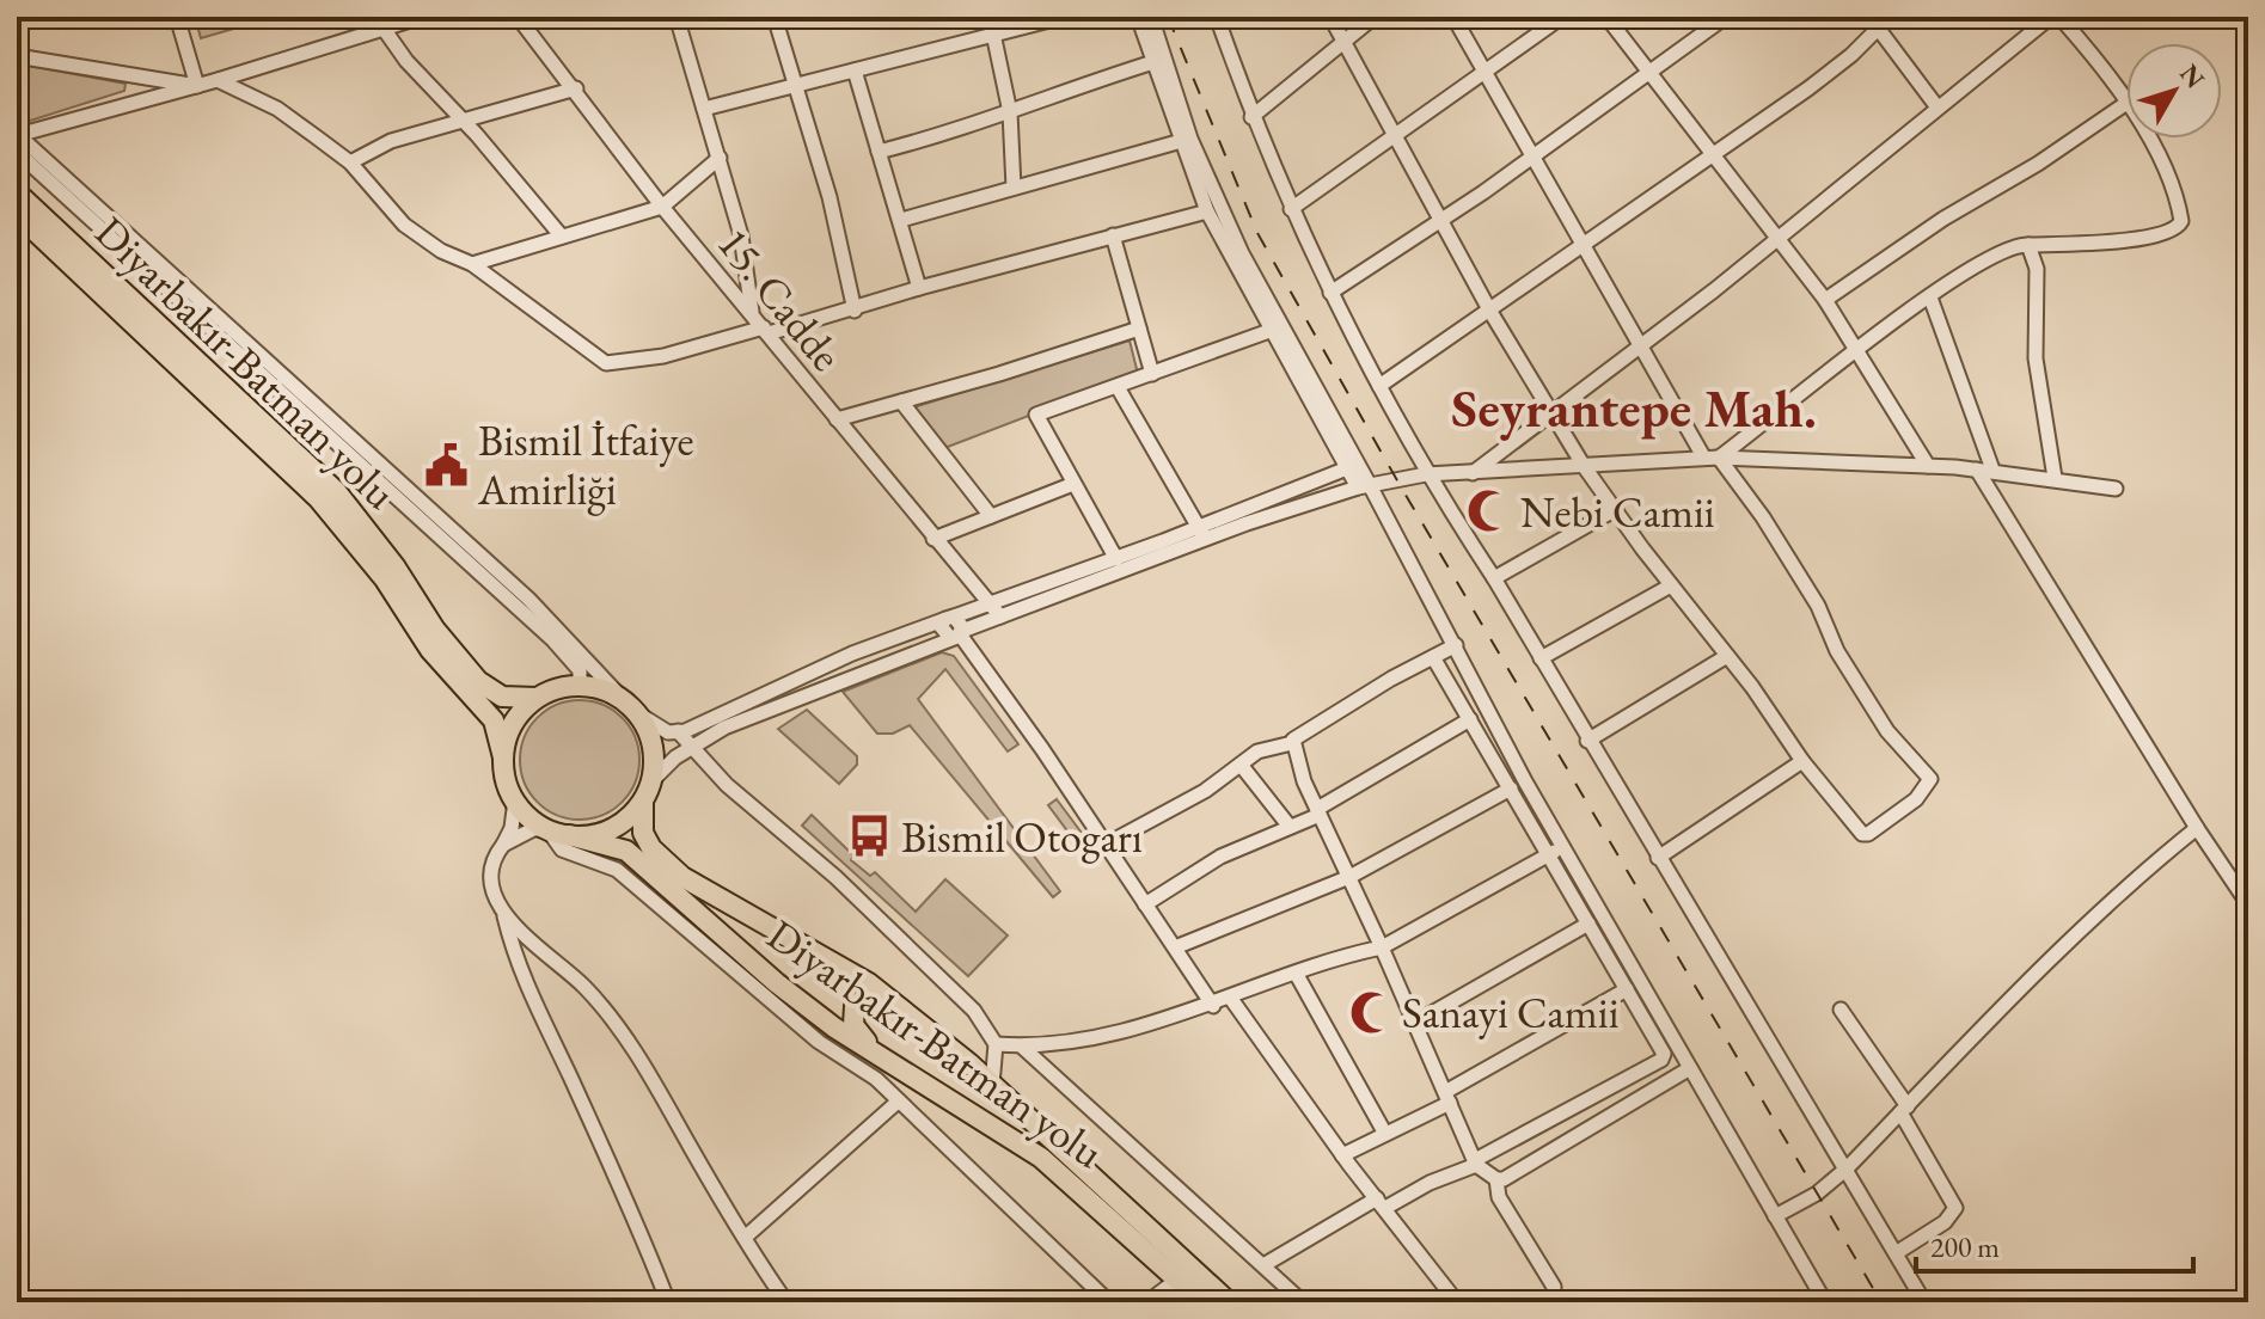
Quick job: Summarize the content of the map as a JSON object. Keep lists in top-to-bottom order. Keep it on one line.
{"streets":{"highway":["Diyarbakır-Batman yolu"],"street":["15. Cadde"]},"districts":["Seyrantepe Mah."],"places":{"public building":["Bismil İtfaiye Amirliği"],"mosque":["Nebi Camii","Sanayi Camii"],"bus stop":["Bismil Otogarı"]},"scale_bar":"200 m","north":"top right"}
